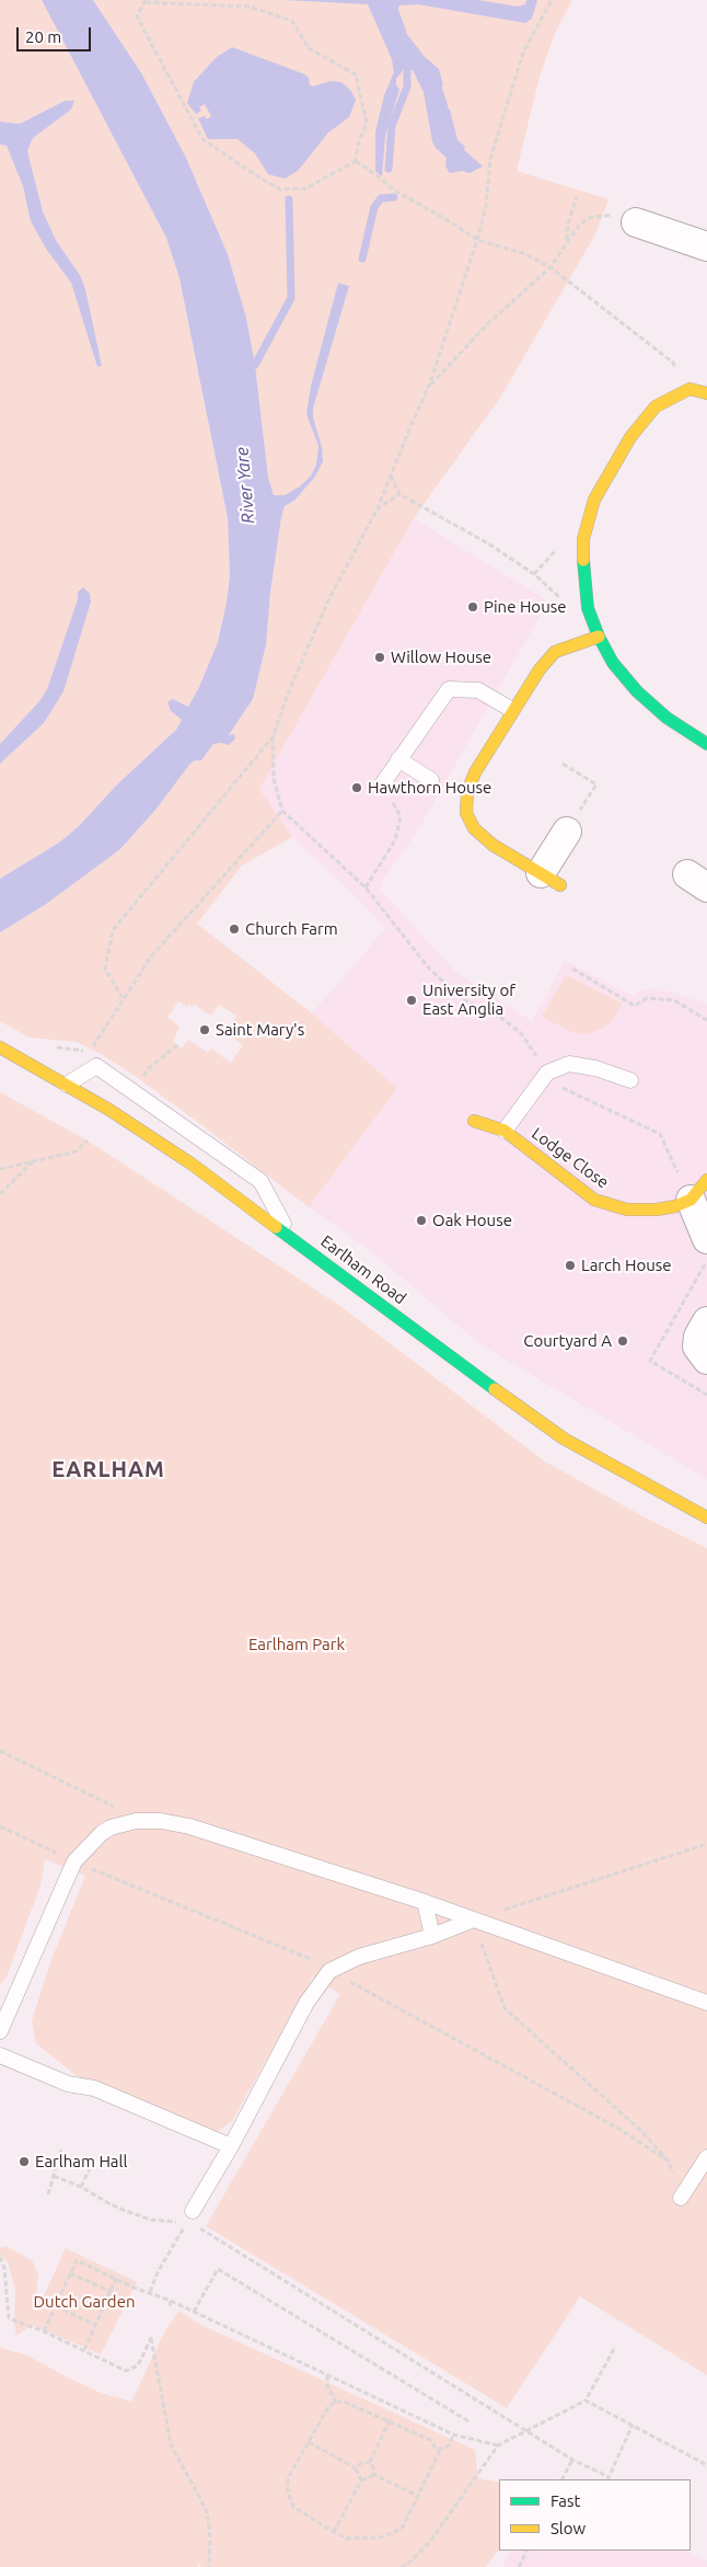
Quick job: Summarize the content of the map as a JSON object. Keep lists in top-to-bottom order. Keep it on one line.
{"streets":{"street":["Lodge Close","Earlham Road"]},"districts":["EARLHAM"],"water":["River Yare"],"parks":["Earlham Park","Dutch Garden"],"places":["Pine House","Willow House","Hawthorn House","Church Farm","University of East Anglia","Saint Mary's","Oak House","Larch House","Courtyard A","Earlham Hall"],"legend":["Fast","Slow"],"scale_bar":"20 m"}
